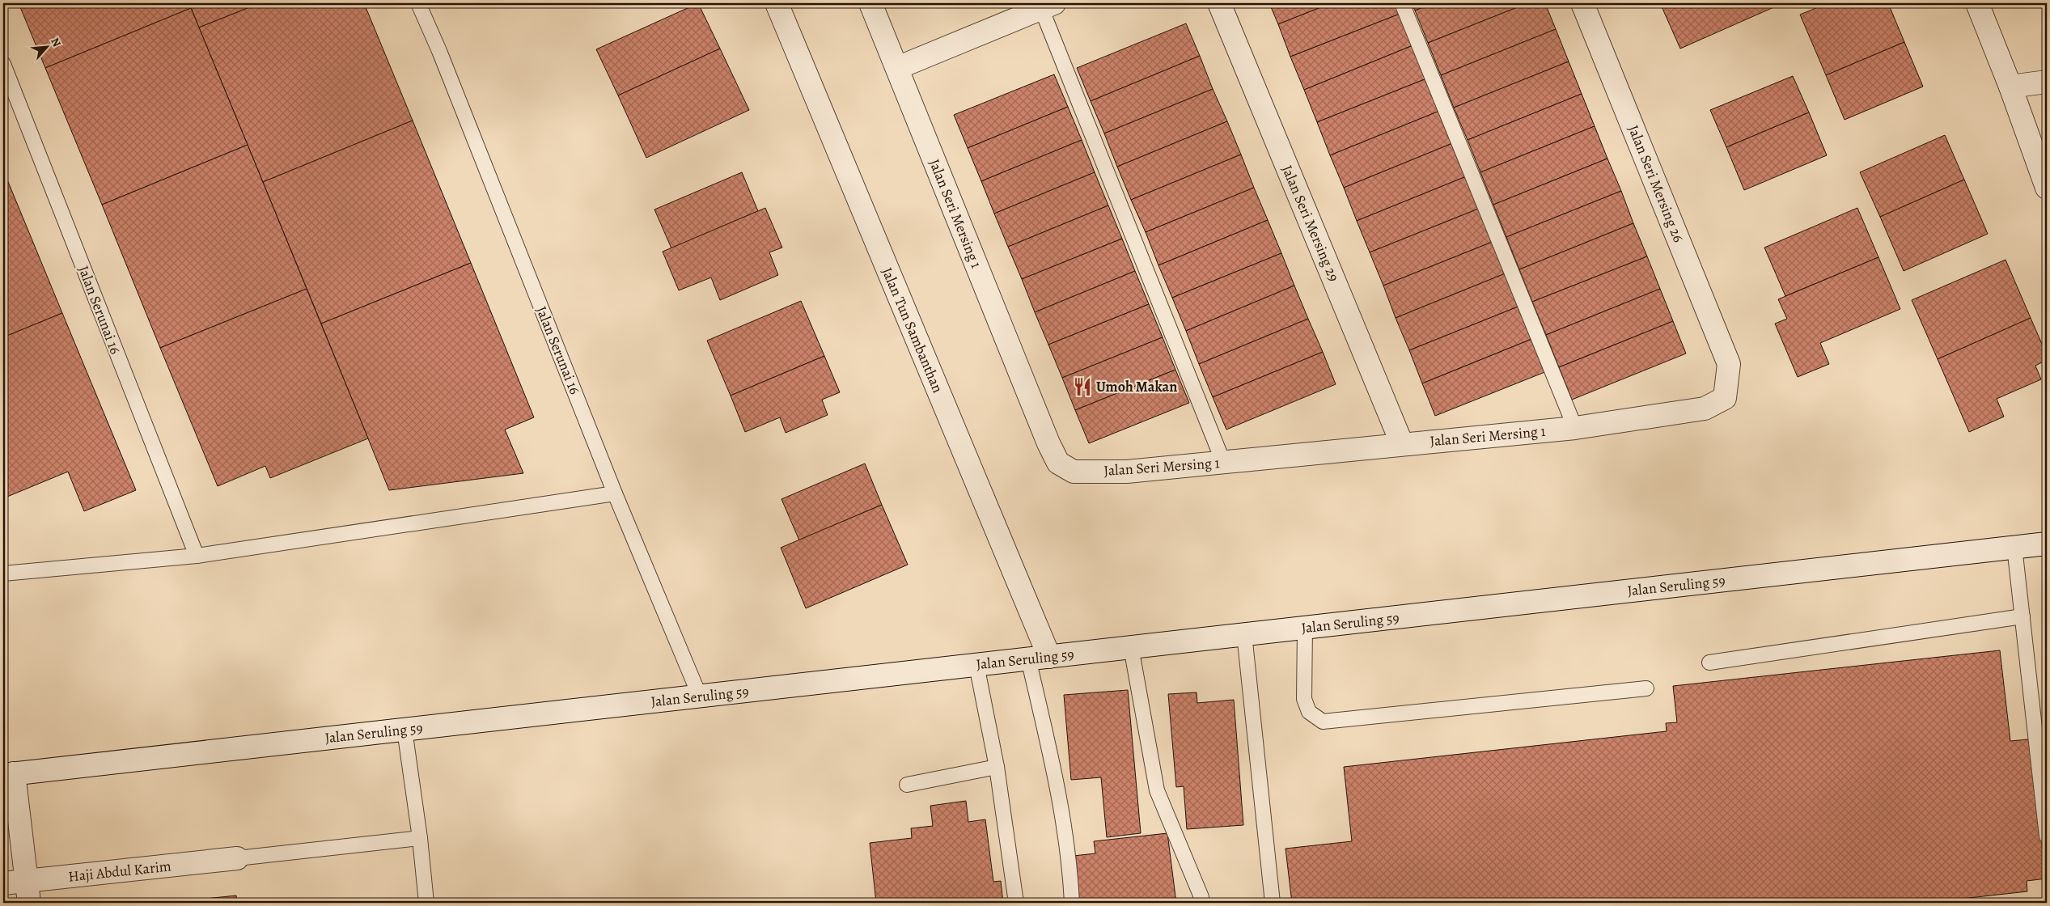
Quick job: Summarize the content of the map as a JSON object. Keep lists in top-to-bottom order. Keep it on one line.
{"streets":{"street":["Jalan Seri Mersing 26","Jalan Seri Mersing 1","Jalan Seri Mersing 29","Jalan Tun Sambanthan","Jalan Seruling 59","Haji Abdul Karim"],"lane":["Jalan Serunai 16"]},"crossings":[["Jalan Seri Mersing 26","Jalan Seri Mersing 1"],["Jalan Seri Mersing 1","Jalan Seri Mersing 29"],["Jalan Serunai 16","Jalan Seruling 59"],["Jalan Tun Sambanthan","Jalan Seruling 59"]],"places":{"restaurant":["Umoh Makan"]},"north":"top right"}
